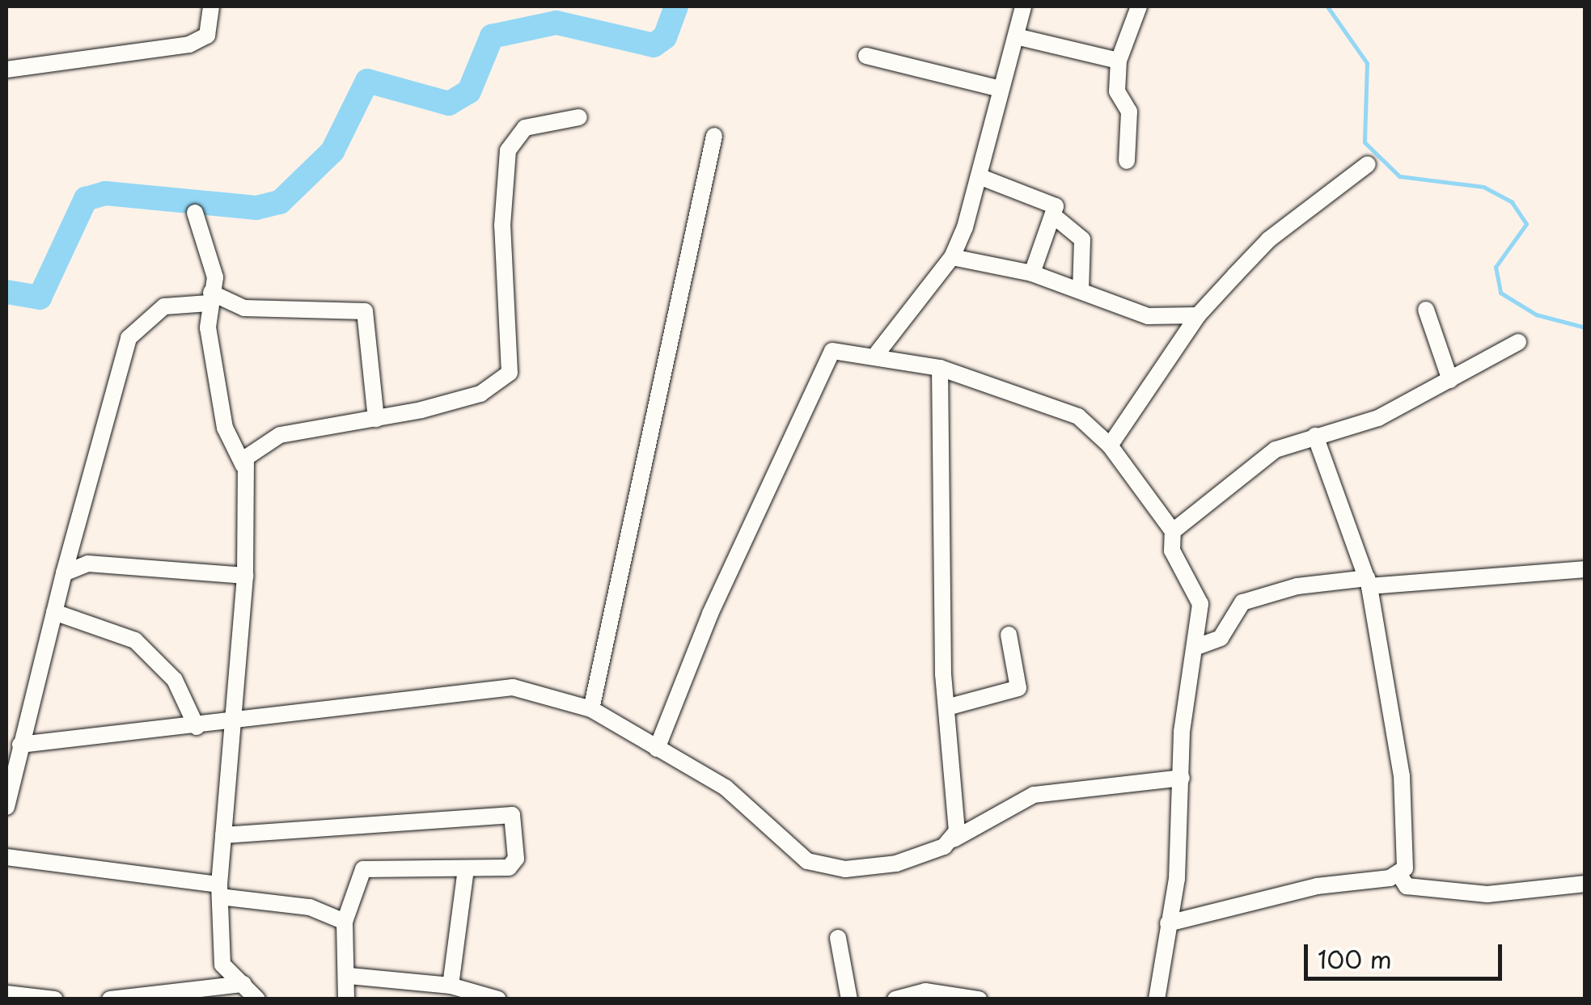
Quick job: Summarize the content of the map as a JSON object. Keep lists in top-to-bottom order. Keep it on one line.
{"scale_bar":"100 m"}
